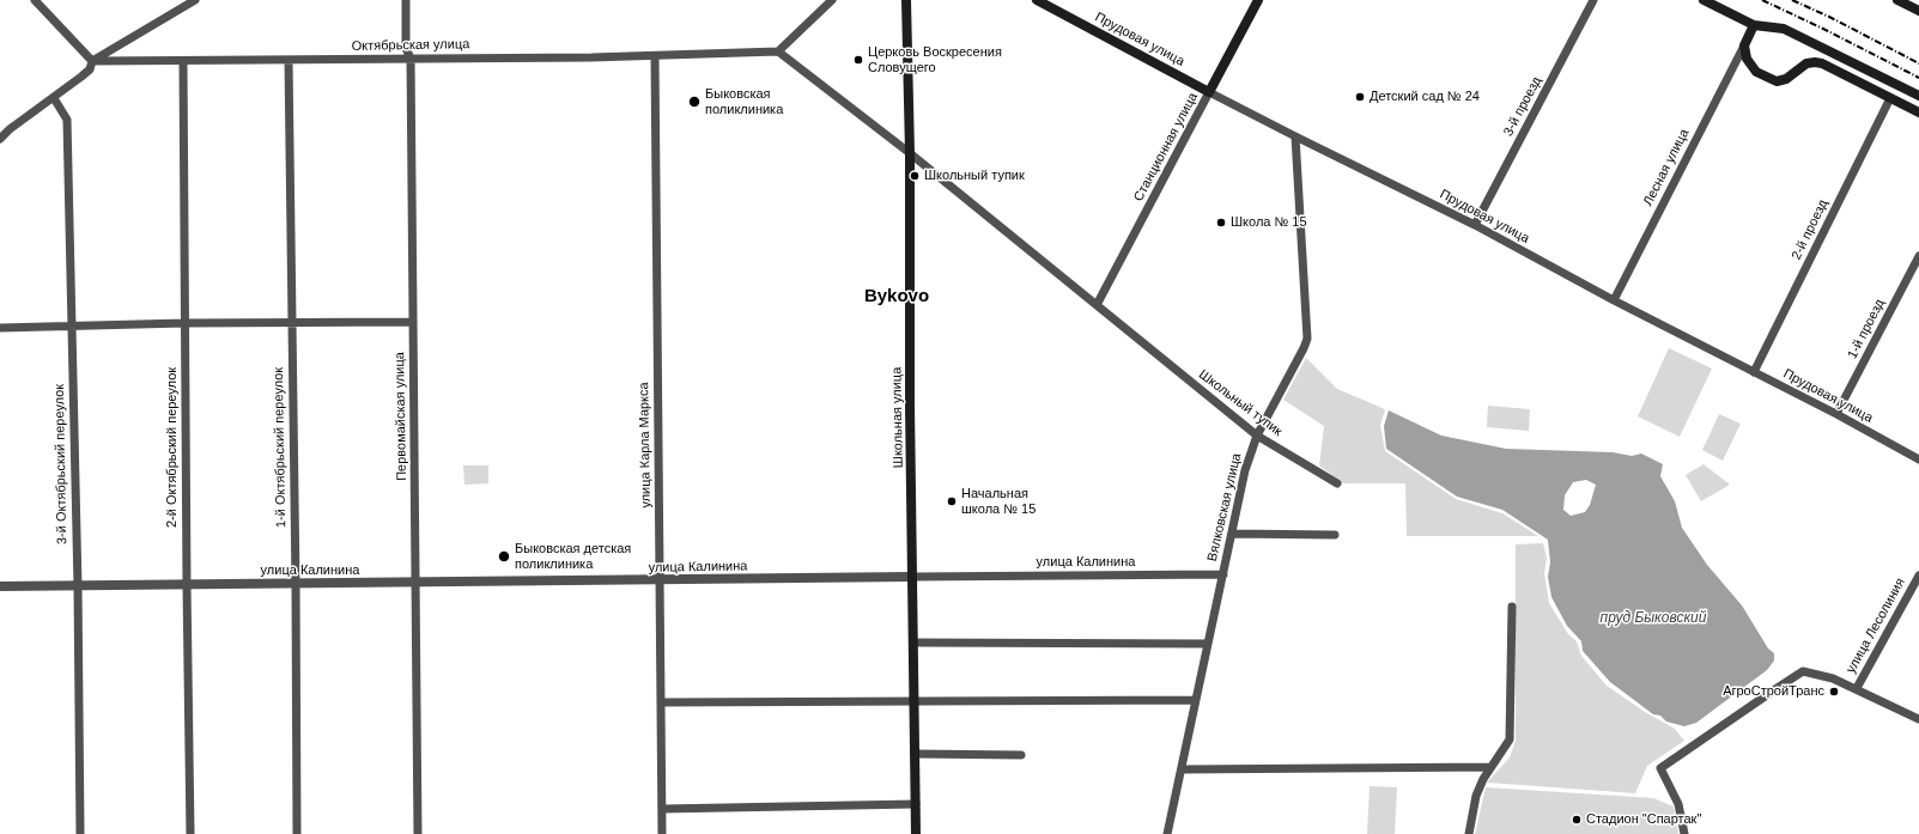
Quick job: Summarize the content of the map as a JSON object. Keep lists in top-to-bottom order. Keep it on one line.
{"streets":{"main road":["Прудовая улица","Станционная улица","Школьная улица"],"street":["Октябрьская улица","3-й проезд","Лесная улица","2-й проезд","1-й проезд","Школьный тупик","Первомайская улица","улица Карла Маркса","2-й Октябрьский переулок","1-й Октябрьский переулок","3-й Октябрьский переулок","Вялковская улица","улица Калинина","улица Лесолиния"]},"crossings":[["Прудовая улица","3-й проезд"],["Прудовая улица","Станционная улица"],["Прудовая улица","Лесная улица"],["Прудовая улица","2-й проезд"],["Прудовая улица","1-й проезд"],["Прудовая улица","Вялковская улица"],["Октябрьская улица","Школьный тупик"],["Октябрьская улица","Первомайская улица"],["Октябрьская улица","улица Карла Маркса"],["Октябрьская улица","2-й Октябрьский переулок"],["Октябрьская улица","1-й Октябрьский переулок"],["Станционная улица","Школьный тупик"],["Школьный тупик","Школьная улица"],["Школьный тупик","Вялковская улица"],["Первомайская улица","улица Калинина"],["Школьная улица","улица Калинина"],["улица Карла Маркса","улица Калинина"],["2-й Октябрьский переулок","улица Калинина"],["1-й Октябрьский переулок","улица Калинина"],["3-й Октябрьский переулок","улица Калинина"],["Вялковская улица","улица Калинина"]],"districts":["Bykovo"],"water":["пруд Быковский"],"places":["Церковь Воскресения Словущего","Детский сад № 24","Быковская поликлиника","Школьный тупик","Школа № 15","Начальная школа № 15","Быковская детская поликлиника","АгроСтройТранс","Стадион \"Спартак\""]}
